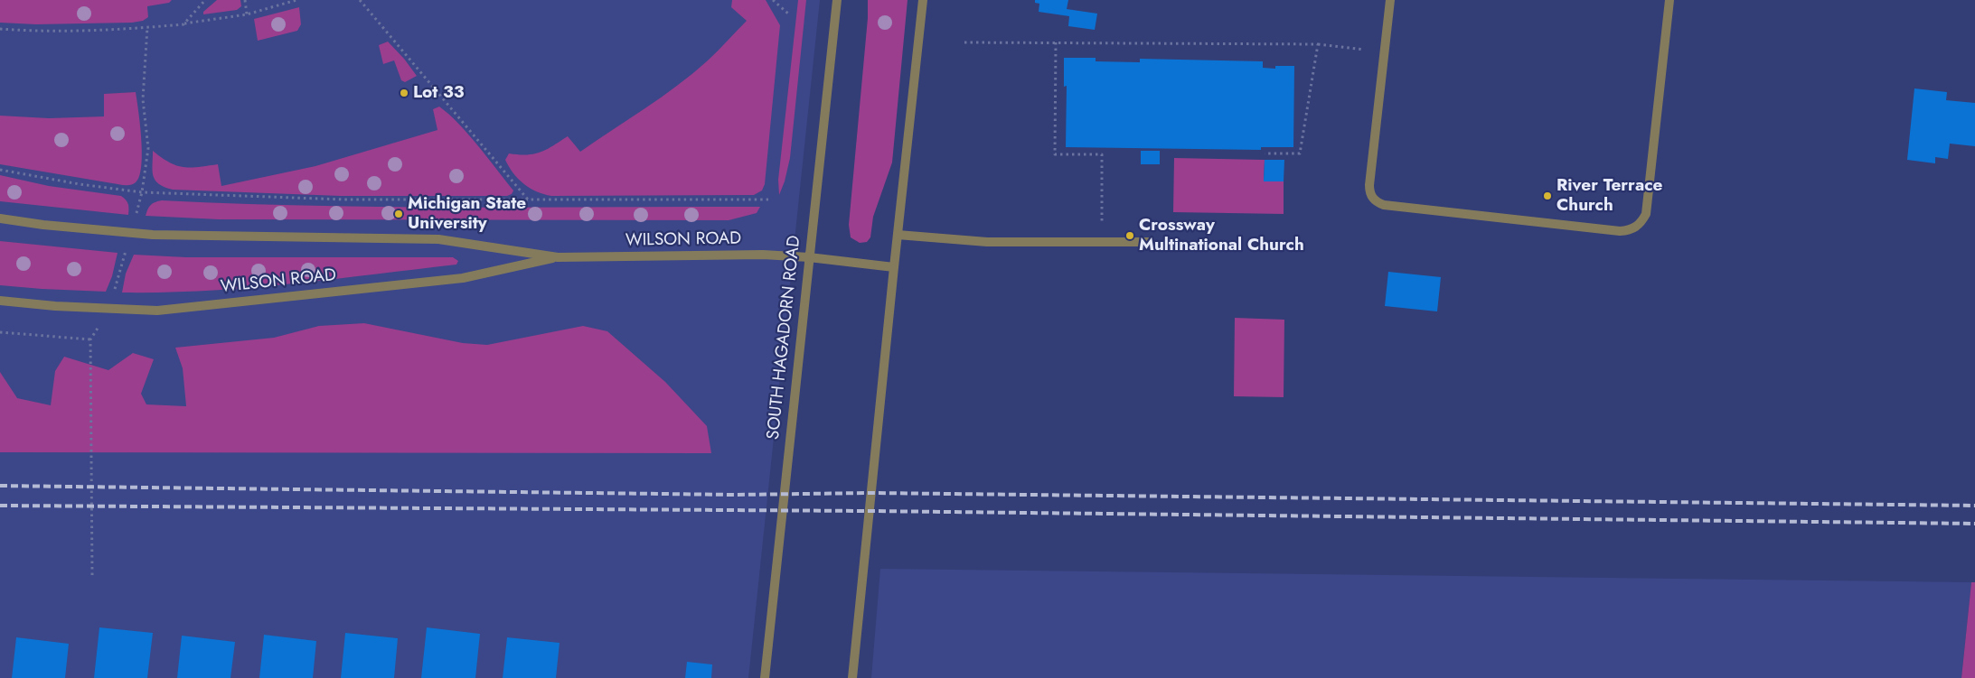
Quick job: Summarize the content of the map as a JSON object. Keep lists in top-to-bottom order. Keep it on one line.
{"streets":{"street":["WILSON ROAD","SOUTH HAGADORN ROAD"]},"crossings":[["WILSON ROAD","SOUTH HAGADORN ROAD"]],"places":["Lot 33","River Terrace Church","Michigan State University","Crossway Multinational Church"]}
